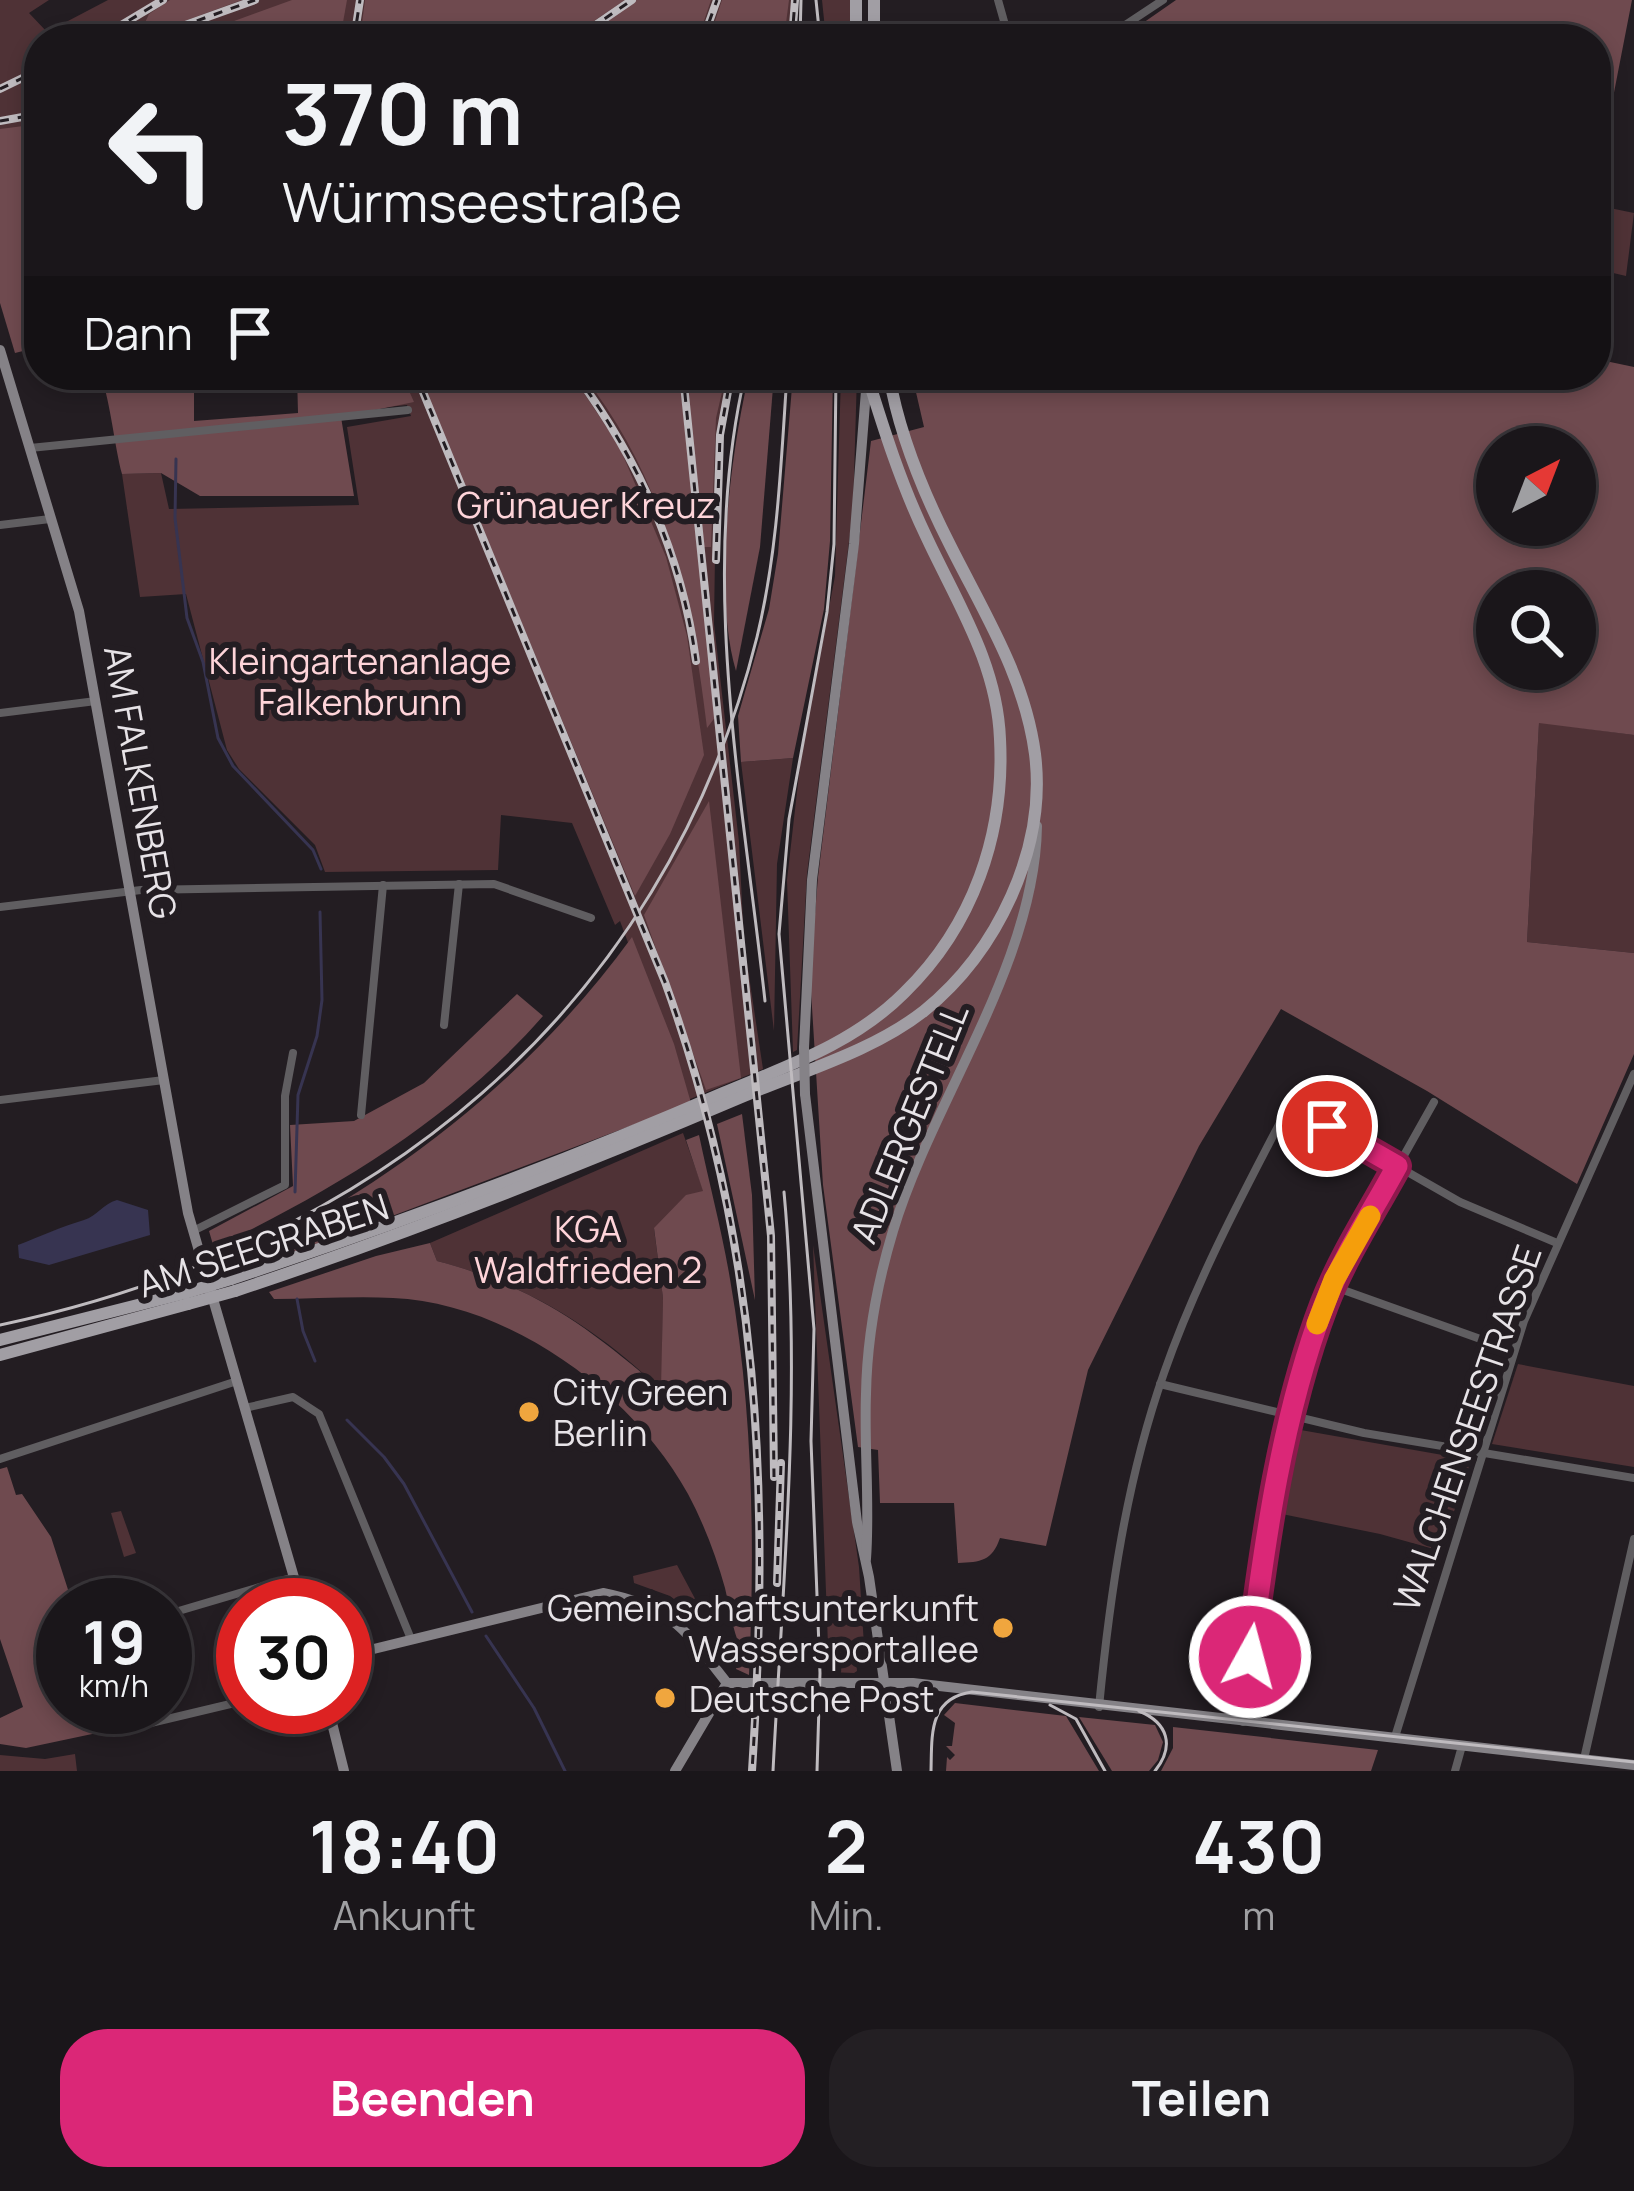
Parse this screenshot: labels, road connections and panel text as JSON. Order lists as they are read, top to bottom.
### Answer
{
  "streets": {
    "main road": ["AM FALKENBERG", "ADLERGESTELL", "AM SEEGRABEN"],
    "street": ["WALCHENSEESTRASSE"]
  },
  "crossings": [
    ["ADLERGESTELL", "AM SEEGRABEN"]
  ],
  "parks": ["Grünauer Kreuz", "Kleingartenanlage Falkenbrunn", "KGA Waldfrieden 2"],
  "places": ["City Green Berlin", "Gemeinschaftsunterkunft Wassersportallee", "Deutsche Post"],
  "north": "top right",
  "page": {
    "turn": ["370 m", "Würmseestraße"],
    "then": "Dann",
    "speed": "19 km/h",
    "limit": "30",
    "eta": [
      "18:40",
      "Ankunft",
      "2",
      "Min.",
      "430",
      "m"
    ],
    "buttons": ["Beenden", "Teilen"]
  }
}
